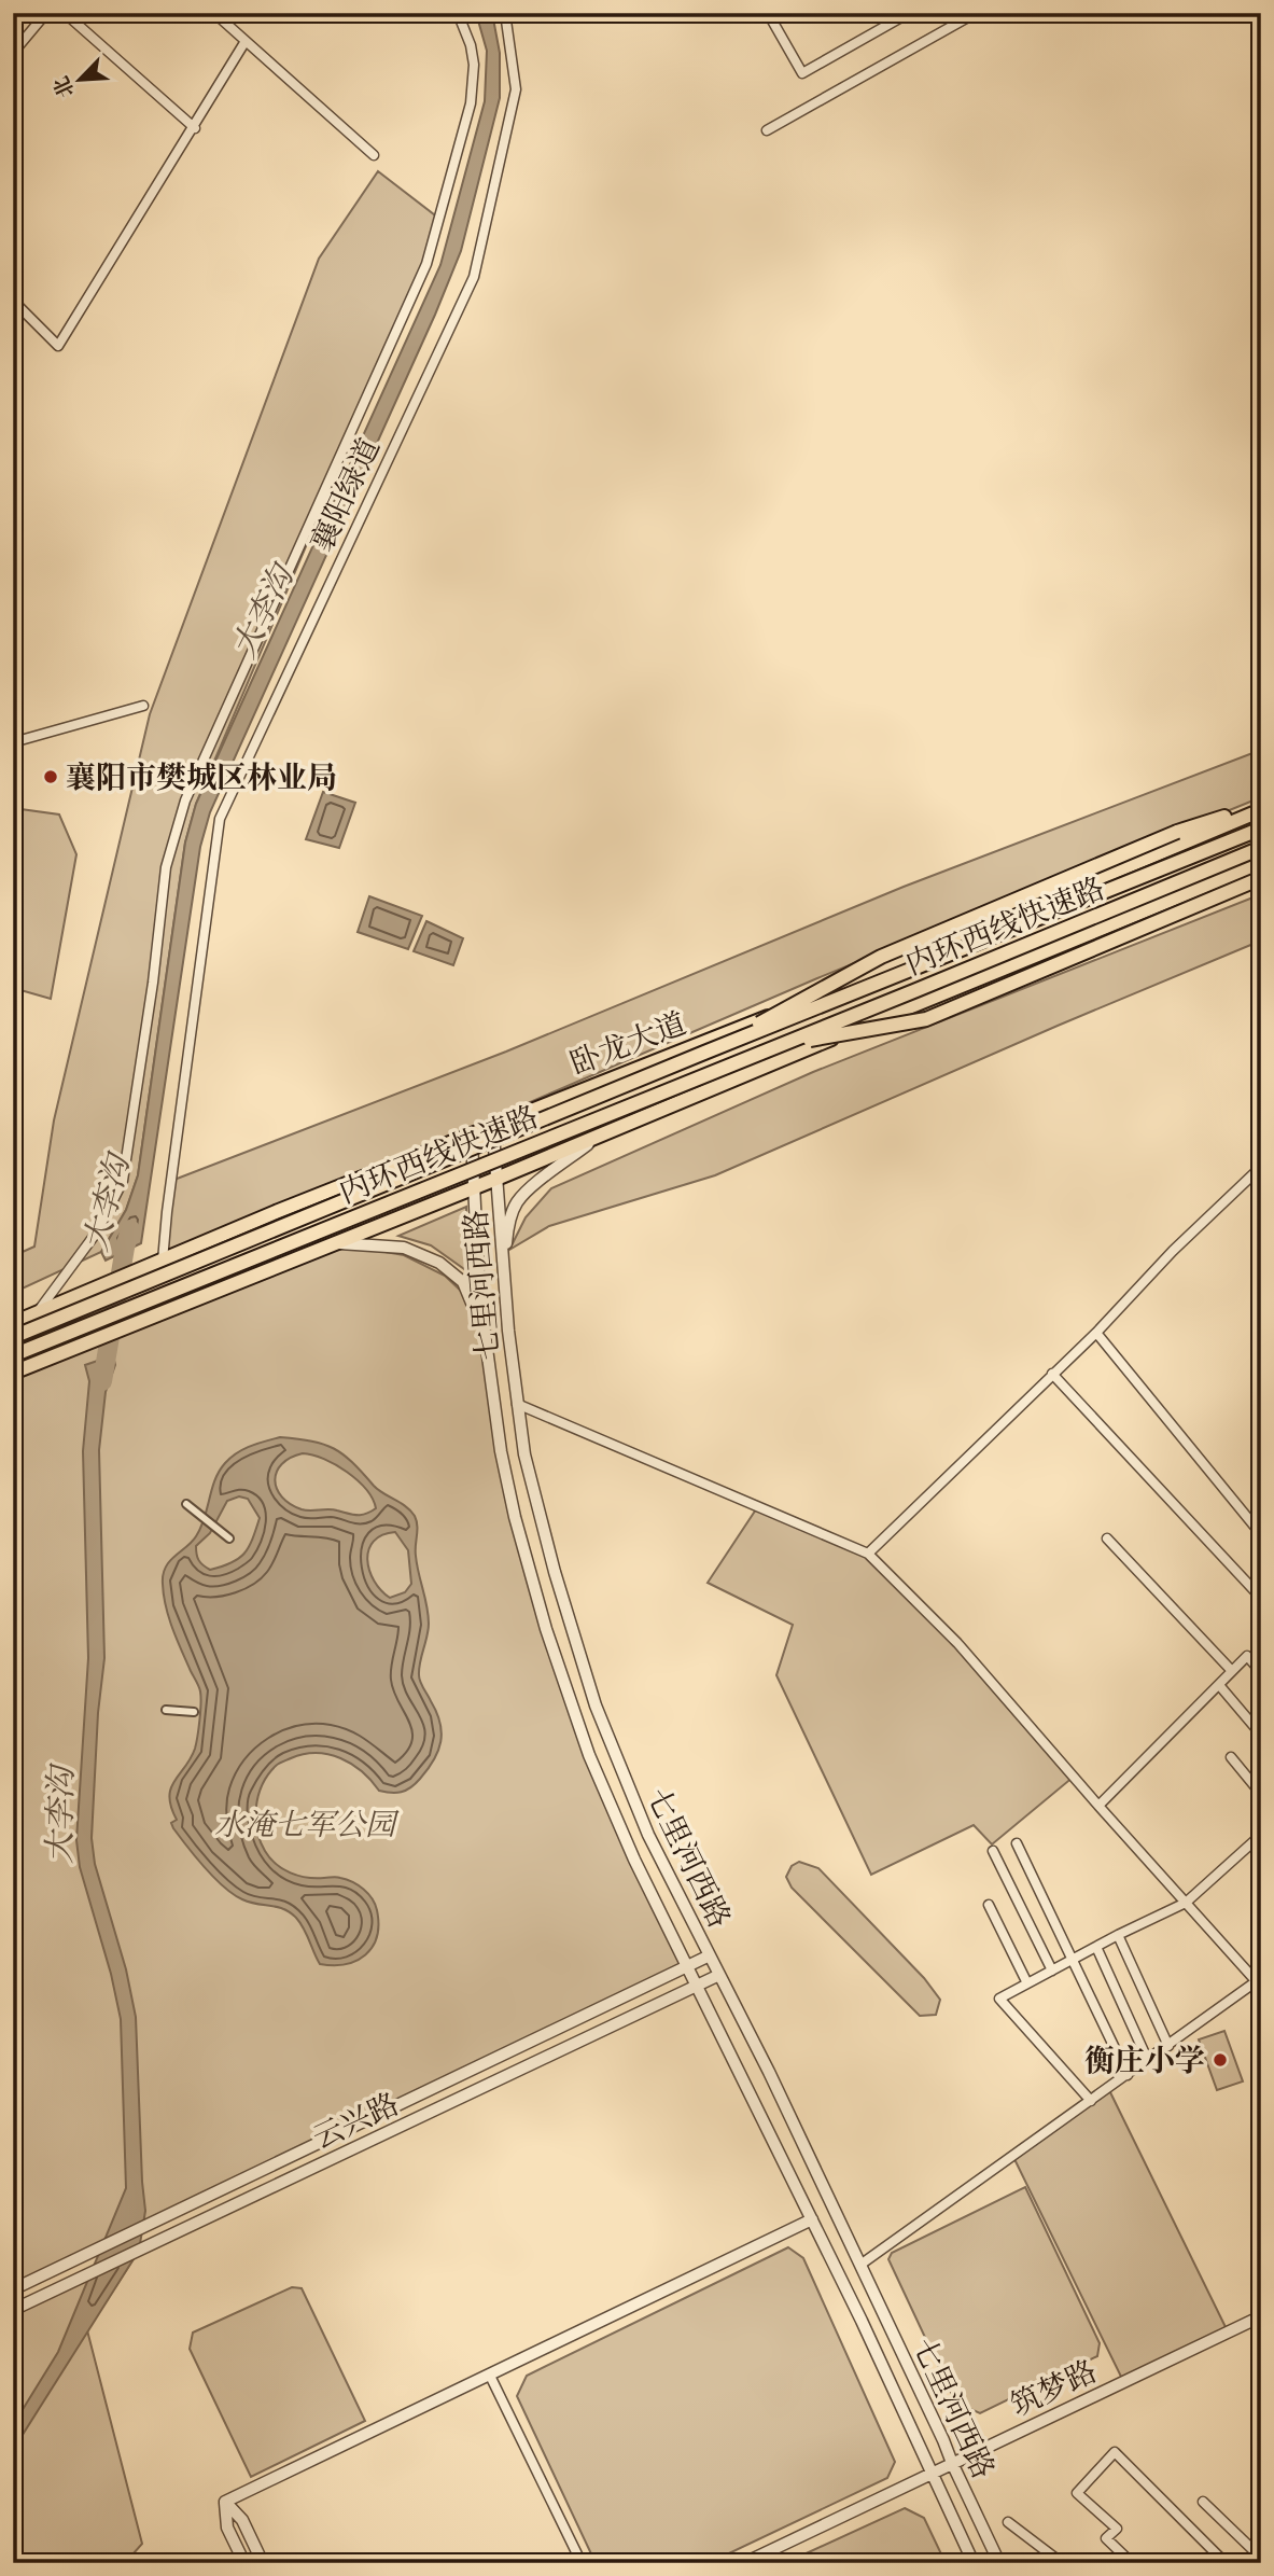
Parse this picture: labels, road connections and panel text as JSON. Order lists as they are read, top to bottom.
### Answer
{
  "streets": {
    "highway": ["内环西线快速路", "卧龙大道"],
    "street": [
      "襄阳绿道",
      "七里河西路",
      "云兴路",
      "筑梦路"
    ]
  },
  "crossings": [
    ["襄阳绿道", "卧龙大道"],
    ["卧龙大道", "七里河西路"],
    ["七里河西路", "云兴路"],
    ["七里河西路", "筑梦路"]
  ],
  "water": ["大李沟"],
  "parks": ["水淹七军公园"],
  "places": ["襄阳市樊城区林业局", "衡庄小学"],
  "north": "bottom left"
}
